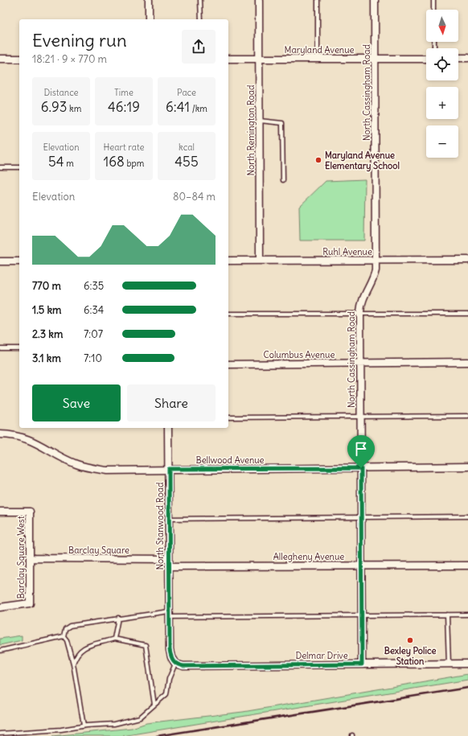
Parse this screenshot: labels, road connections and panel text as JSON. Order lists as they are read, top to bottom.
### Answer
{
  "streets": {
    "street": [
      "Maryland Avenue",
      "North Cassingham Road",
      "North Remington Road",
      "Ruhl Avenue",
      "Columbus Avenue",
      "Bellwood Avenue",
      "North Stanwood Road",
      "Barclay Square",
      "Allegheny Avenue",
      "Barclay Square West",
      "Delmar Drive"
    ]
  },
  "crossings": [
    ["Maryland Avenue", "North Cassingham Road"],
    ["Maryland Avenue", "North Remington Road"],
    ["North Cassingham Road", "Ruhl Avenue"],
    ["North Cassingham Road", "Columbus Avenue"],
    ["North Cassingham Road", "Bellwood Avenue"],
    ["North Cassingham Road", "Allegheny Avenue"],
    ["North Cassingham Road", "Delmar Drive"],
    ["North Remington Road", "Ruhl Avenue"],
    ["Bellwood Avenue", "North Stanwood Road"],
    ["North Stanwood Road", "Barclay Square"],
    ["North Stanwood Road", "Allegheny Avenue"],
    ["North Stanwood Road", "Delmar Drive"],
    ["Barclay Square", "Allegheny Avenue"],
    ["Barclay Square", "Barclay Square West"]
  ],
  "places": ["Maryland Avenue Elementary School", "Bexley Police Station"],
  "north": "bottom",
  "page": {
    "map_buttons": ["+", "−"],
    "heading": ["Evening run", "18:21 · 9 × 770 m"],
    "stats": [
      ["Distance", "6.93 km"],
      ["Time", "46:19"],
      ["Pace", "6:41 /km"],
      ["Elevation", "54 m"],
      ["Heart rate", "168 bpm"],
      ["kcal", "455"]
    ],
    "chart": ["Elevation", "80–84 m"],
    "list": [
      {
        "name": "770 m",
        "note": "6:35"
      },
      {
        "name": "1.5 km",
        "note": "6:34"
      },
      {
        "name": "2.3 km",
        "note": "7:07"
      },
      {
        "name": "3.1 km",
        "note": "7:10"
      }
    ],
    "buttons": ["Save", "Share"]
  }
}
